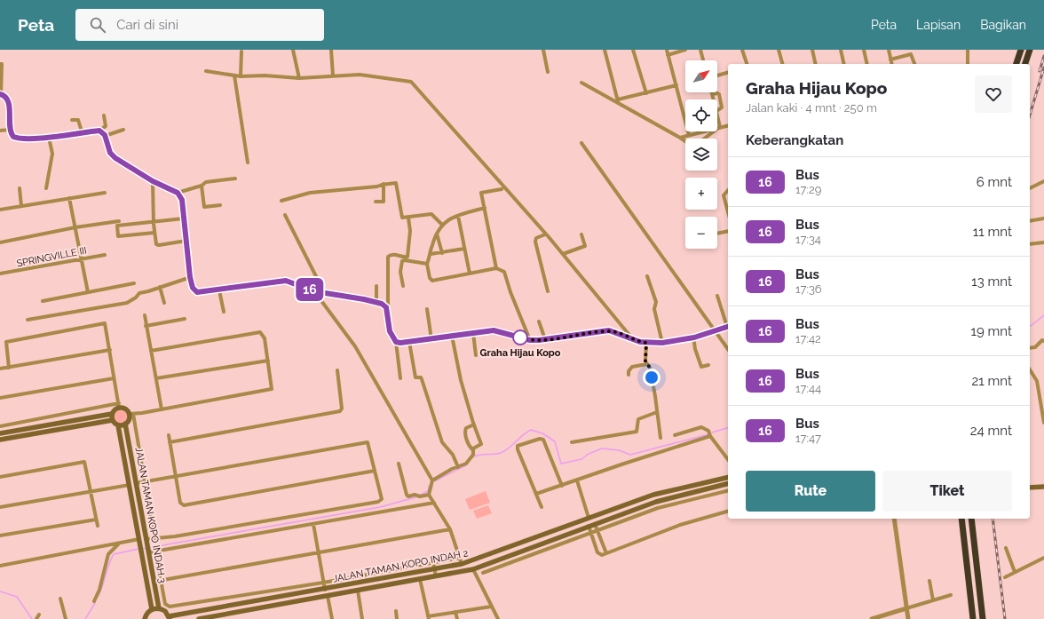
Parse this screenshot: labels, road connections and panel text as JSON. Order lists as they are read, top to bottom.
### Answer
{
  "streets": {
    "main road": ["JALAN TAMAN KOPO INDAH 3", "JALAN TAMAN KOPO INDAH 2"],
    "street": ["SPRINGVILLE III"]
  },
  "crossings": [
    ["JALAN TAMAN KOPO INDAH 3", "JALAN TAMAN KOPO INDAH 2"]
  ],
  "places": ["Graha Hijau Kopo"],
  "lines": ["bus line 16"],
  "north": "top right",
  "page": {
    "header": "Peta",
    "search": "Cari di sini",
    "nav": ["Peta", "Lapisan", "Bagikan"],
    "on_map": "16",
    "map_buttons": ["+", "−"],
    "heading": [
      ["Graha Hijau Kopo", "Jalan kaki · 4 mnt · 250 m"],
      "Keberangkatan"
    ],
    "list": [
      {
        "mark": "16",
        "name": "Bus",
        "note": "17:29",
        "value": "6 mnt"
      },
      {
        "mark": "16",
        "name": "Bus",
        "note": "17:34",
        "value": "11 mnt"
      },
      {
        "mark": "16",
        "name": "Bus",
        "note": "17:36",
        "value": "13 mnt"
      },
      {
        "mark": "16",
        "name": "Bus",
        "note": "17:42",
        "value": "19 mnt"
      },
      {
        "mark": "16",
        "name": "Bus",
        "note": "17:44",
        "value": "21 mnt"
      },
      {
        "mark": "16",
        "name": "Bus",
        "note": "17:47",
        "value": "24 mnt"
      }
    ],
    "buttons": ["Rute", "Tiket"]
  }
}
